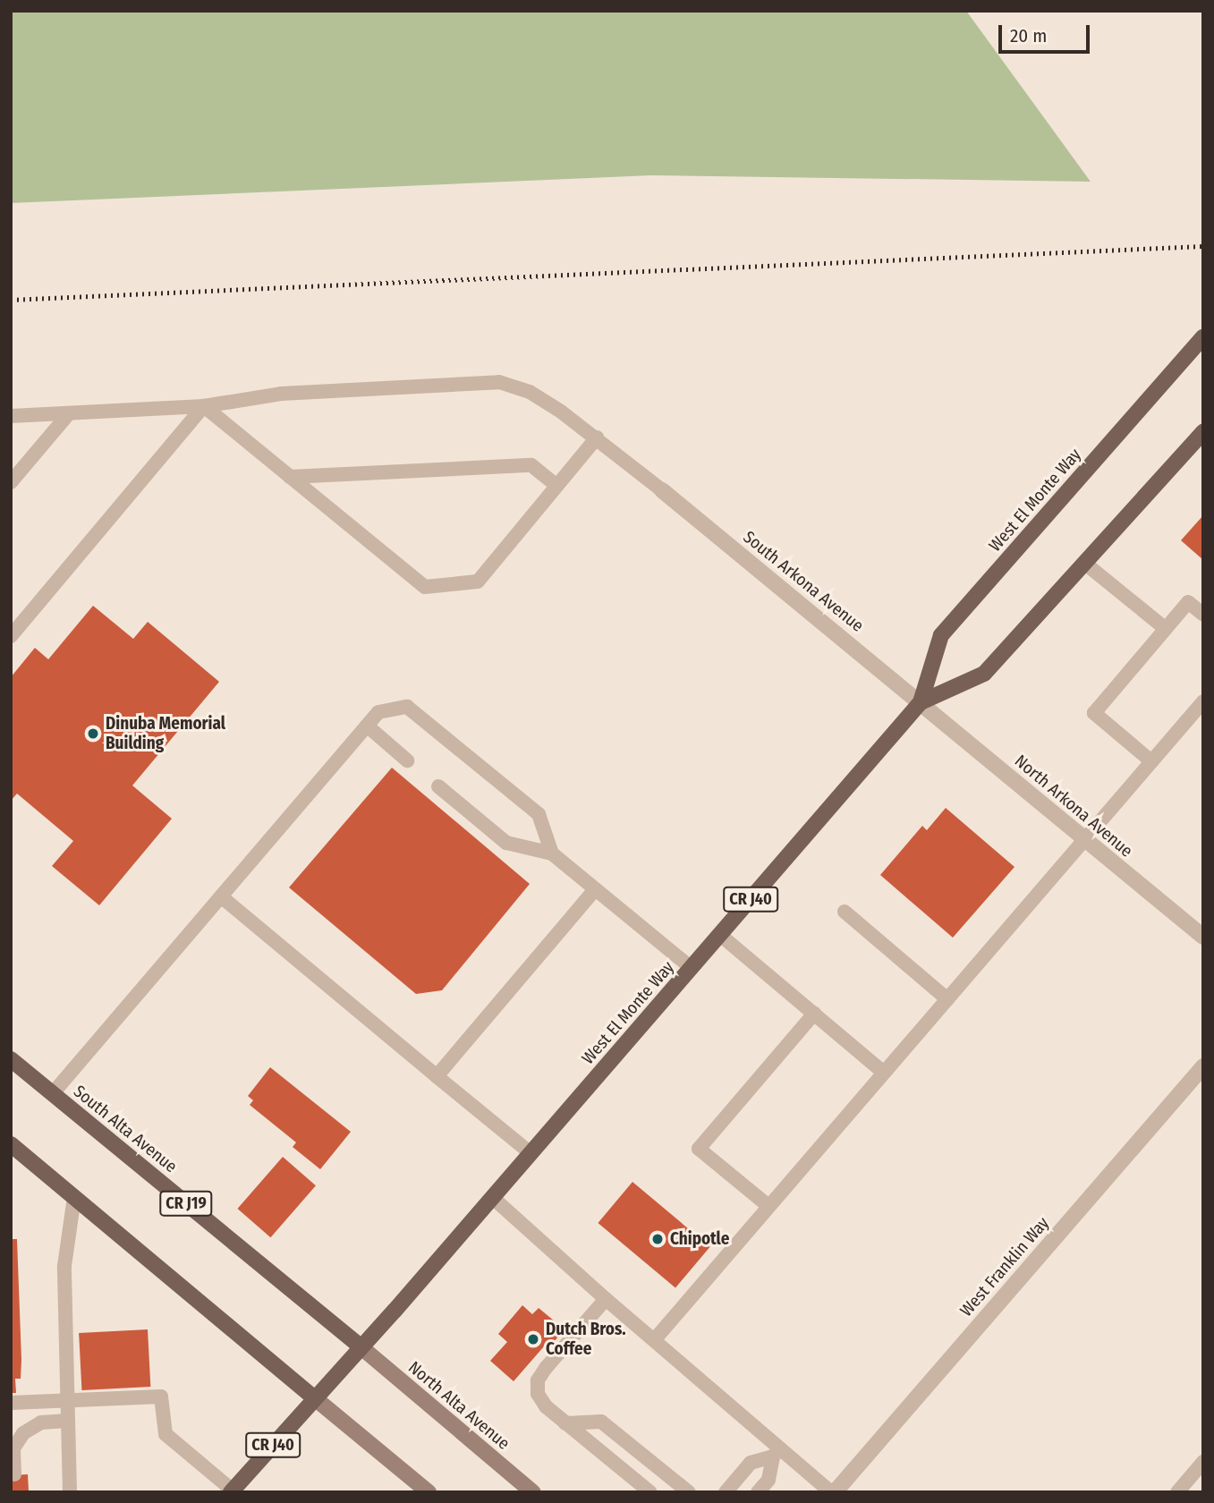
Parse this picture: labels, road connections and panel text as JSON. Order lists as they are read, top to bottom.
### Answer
{
  "streets": {
    "main road": [
      "West El Monte Way",
      "CR J40",
      "South Alta Avenue",
      "CR J19",
      "North Alta Avenue"
    ],
    "street": ["South Arkona Avenue", "North Arkona Avenue", "West Franklin Way"]
  },
  "crossings": [
    ["West El Monte Way", "South Arkona Avenue"],
    ["West El Monte Way", "North Arkona Avenue"],
    ["West El Monte Way", "CR J40"],
    ["West El Monte Way", "South Alta Avenue"],
    ["West El Monte Way", "North Alta Avenue"],
    ["South Arkona Avenue", "North Arkona Avenue"],
    ["CR J40", "South Alta Avenue"],
    ["CR J40", "North Alta Avenue"],
    ["South Alta Avenue", "North Alta Avenue"]
  ],
  "places": ["Dinuba Memorial Building", "Chipotle", "Dutch Bros. Coffee"],
  "scale_bar": "20 m"
}
